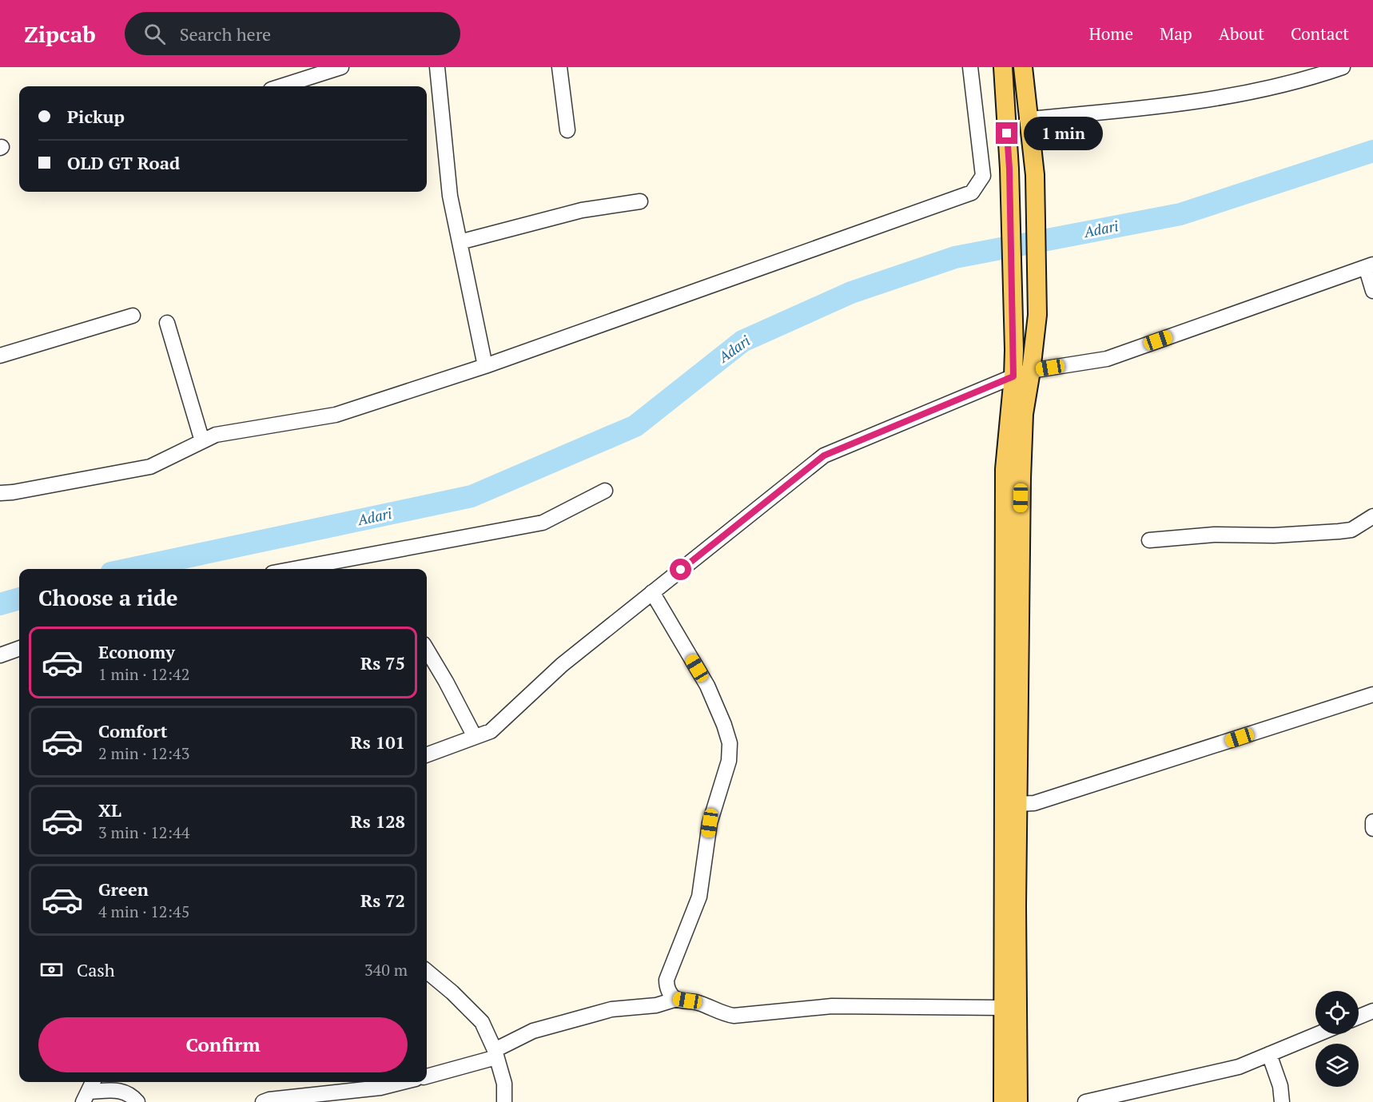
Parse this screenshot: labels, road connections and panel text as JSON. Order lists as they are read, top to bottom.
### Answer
{
  "water": ["Adari"],
  "page": {
    "header": "Zipcab",
    "search": "Search here",
    "nav": [
      "Home",
      "Map",
      "About",
      "Contact"
    ],
    "banner": ["Pickup", "OLD GT Road"],
    "bubble": "1 min",
    "heading": "Choose a ride",
    "list": [
      {
        "name": "Economy",
        "note": "1 min · 12:42",
        "value": "Rs 75"
      },
      {
        "name": "Comfort",
        "note": "2 min · 12:43",
        "value": "Rs 101"
      },
      {
        "name": "XL",
        "note": "3 min · 12:44",
        "value": "Rs 128"
      },
      {
        "name": "Green",
        "note": "4 min · 12:45",
        "value": "Rs 72"
      }
    ],
    "pay": ["Cash", "340 m"],
    "buttons": "Confirm"
  }
}
